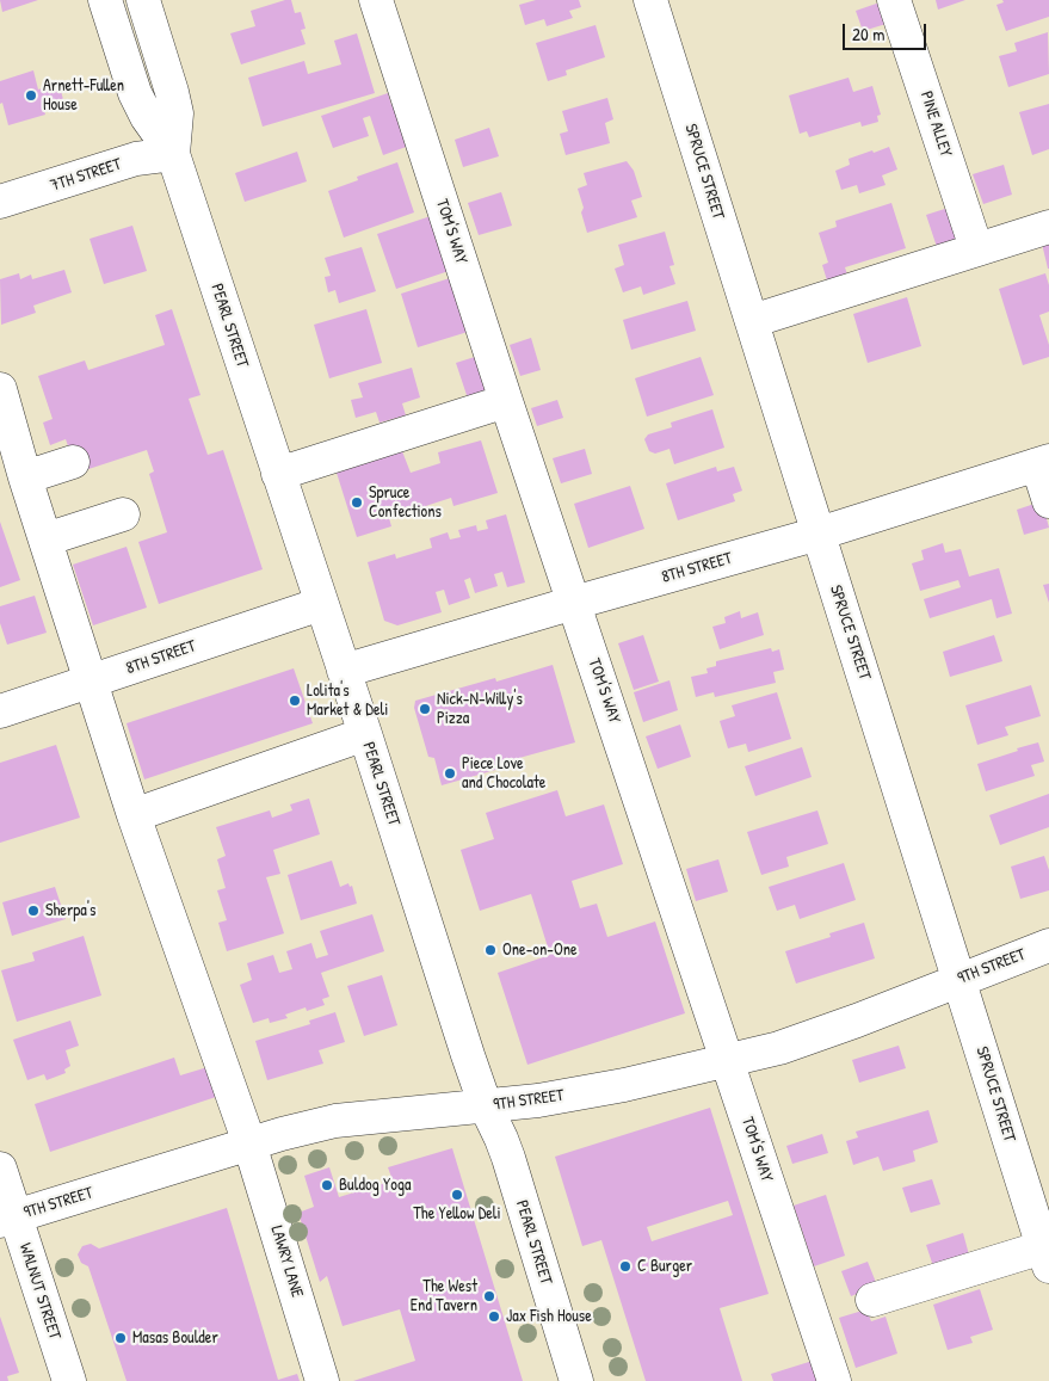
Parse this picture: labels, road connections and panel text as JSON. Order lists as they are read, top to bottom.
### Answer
{
  "streets": {
    "street": [
      "PINE ALLEY",
      "SPRUCE STREET",
      "7TH STREET",
      "TOM'S WAY",
      "PEARL STREET",
      "8TH STREET",
      "9TH STREET",
      "LAWRY LANE",
      "WALNUT STREET"
    ]
  },
  "crossings": [
    ["SPRUCE STREET", "8TH STREET"],
    ["SPRUCE STREET", "9TH STREET"],
    ["7TH STREET", "PEARL STREET"],
    ["TOM'S WAY", "8TH STREET"],
    ["TOM'S WAY", "9TH STREET"],
    ["PEARL STREET", "8TH STREET"],
    ["PEARL STREET", "9TH STREET"],
    ["8TH STREET", "LAWRY LANE"],
    ["9TH STREET", "LAWRY LANE"],
    ["9TH STREET", "WALNUT STREET"]
  ],
  "places": [
    "Arnett-Fullen House",
    "Spruce Confections",
    "Lolita's Market & Deli",
    "Nick-N-Willy's Pizza",
    "Piece Love and Chocolate",
    "Sherpa's",
    "One-on-One",
    "Buldog Yoga",
    "The Yellow Deli",
    "C Burger",
    "The West End Tavern",
    "Jax Fish House",
    "Masas Boulder"
  ],
  "scale_bar": "20 m"
}
